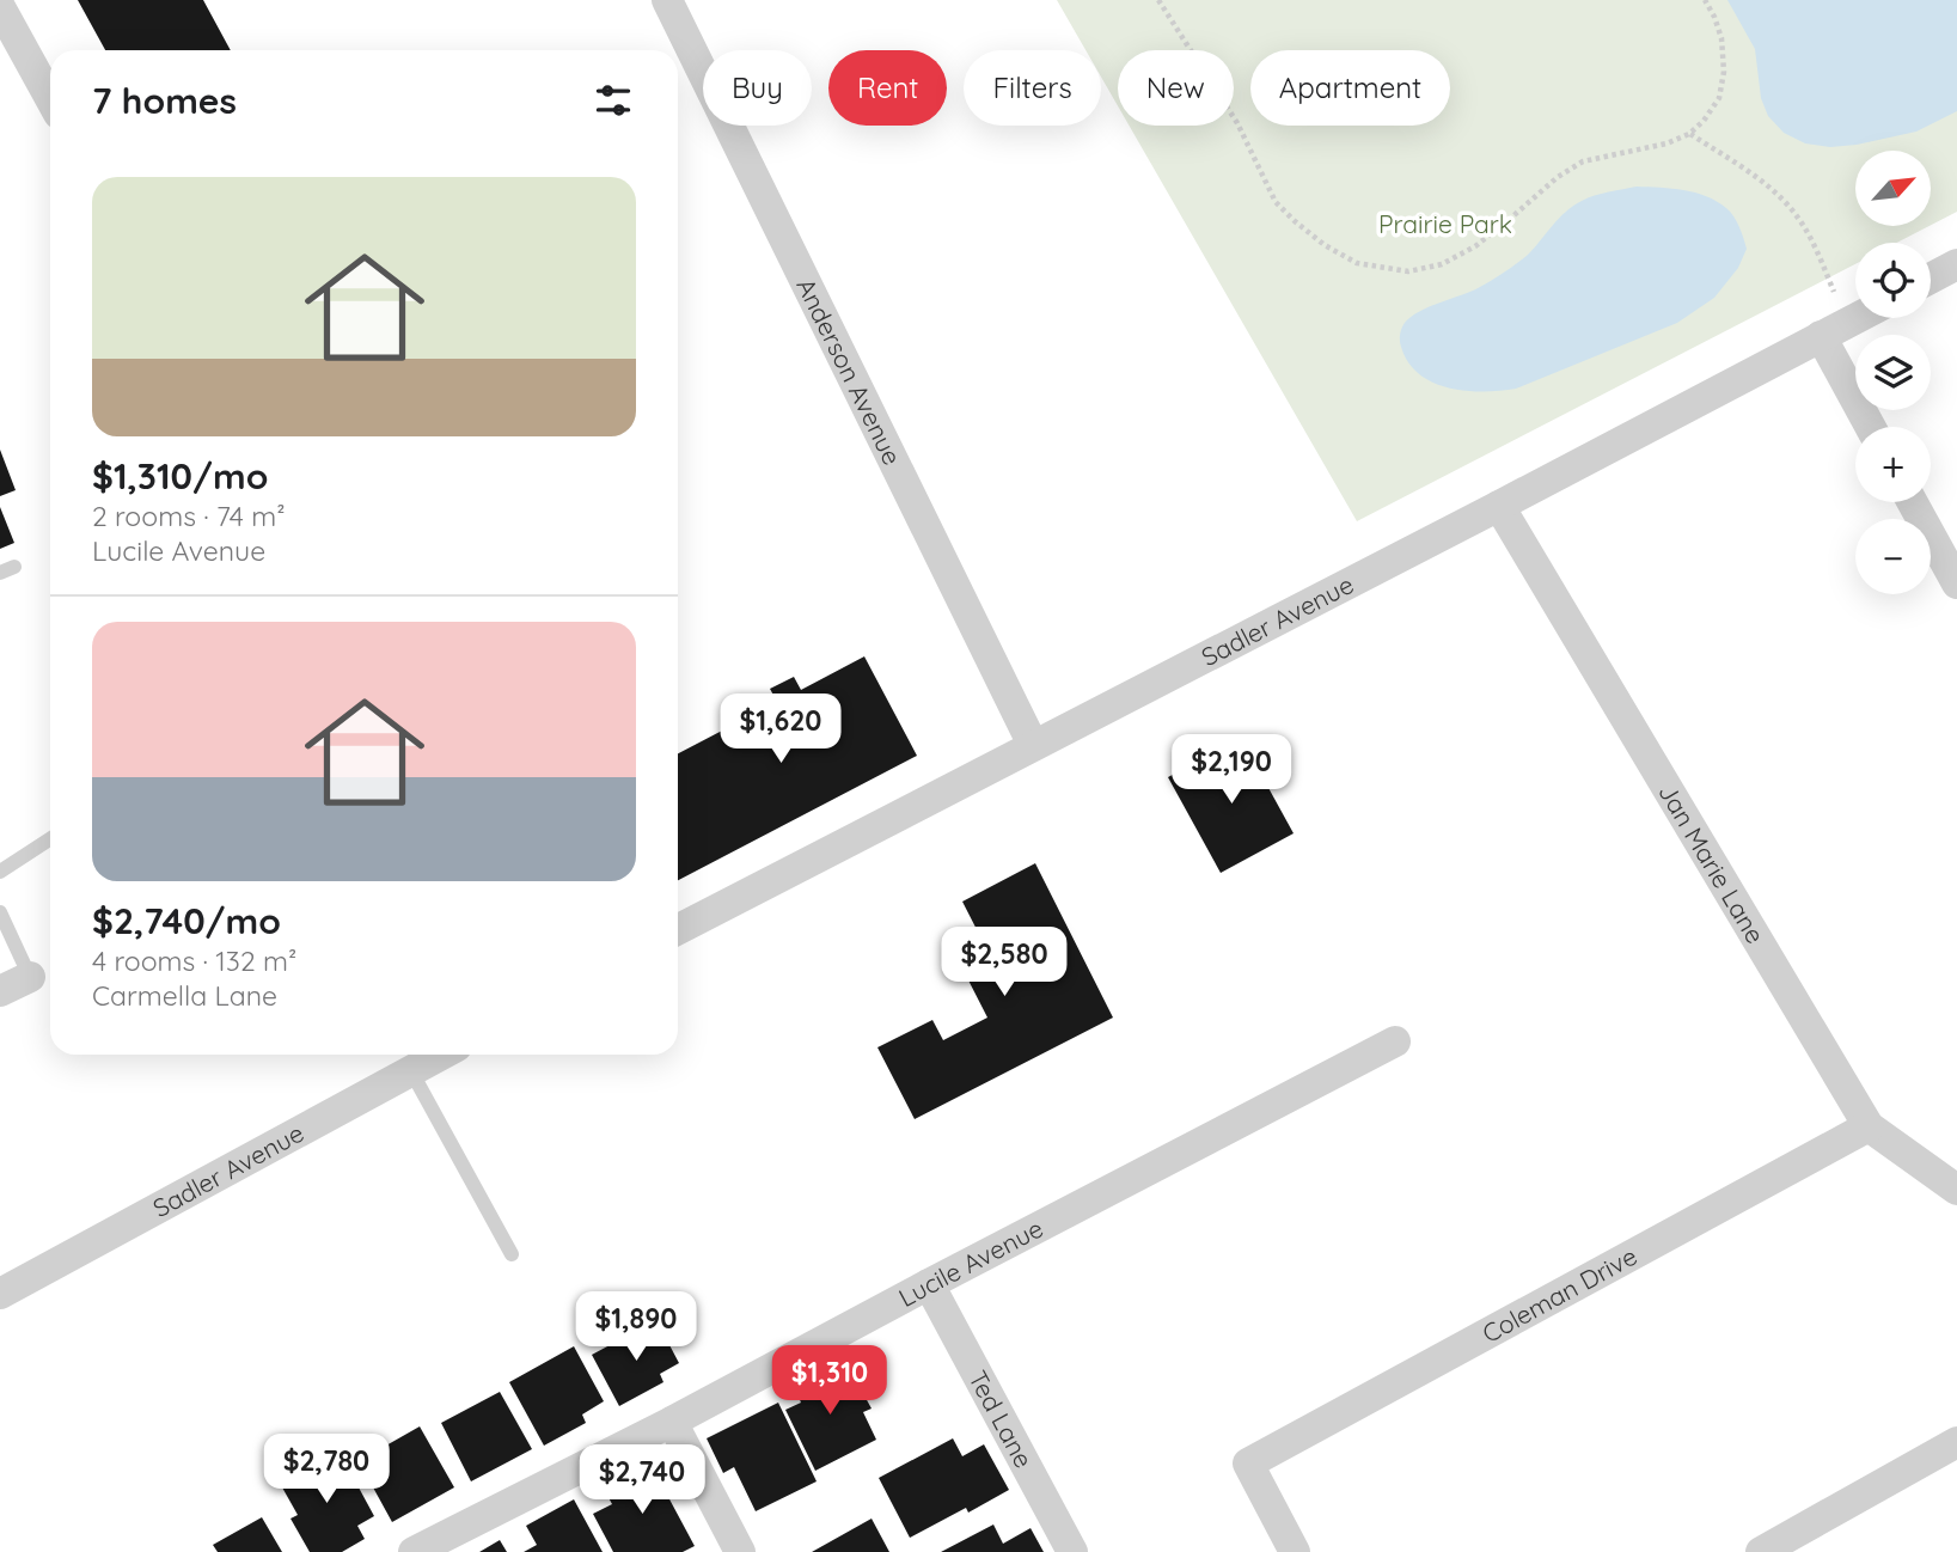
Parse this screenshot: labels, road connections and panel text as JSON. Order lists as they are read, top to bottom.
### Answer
{
  "streets": {
    "street": [
      "Anderson Avenue",
      "Sadler Avenue",
      "Jan Marie Lane",
      "Lucile Avenue",
      "Coleman Drive",
      "Ted Lane"
    ]
  },
  "crossings": [
    ["Anderson Avenue", "Sadler Avenue"],
    ["Sadler Avenue", "Jan Marie Lane"],
    ["Jan Marie Lane", "Coleman Drive"],
    ["Lucile Avenue", "Ted Lane"]
  ],
  "parks": ["Prairie Park"],
  "north": "top right",
  "page": {
    "chip": [
      "Buy",
      "Rent",
      "Filters",
      "New",
      "Apartment"
    ],
    "heading": "7 homes",
    "map_buttons": ["+", "−"],
    "list": [
      {
        "name": "$1,310/mo",
        "note": "2 rooms · 74 m² · Lucile Avenue"
      },
      {
        "name": "$2,740/mo",
        "note": "4 rooms · 132 m² · Carmella Lane"
      }
    ],
    "price": [
      "$1,620",
      "$2,190",
      "$2,580",
      "$1,890",
      "$1,310",
      "$2,780",
      "$2,740"
    ]
  }
}
